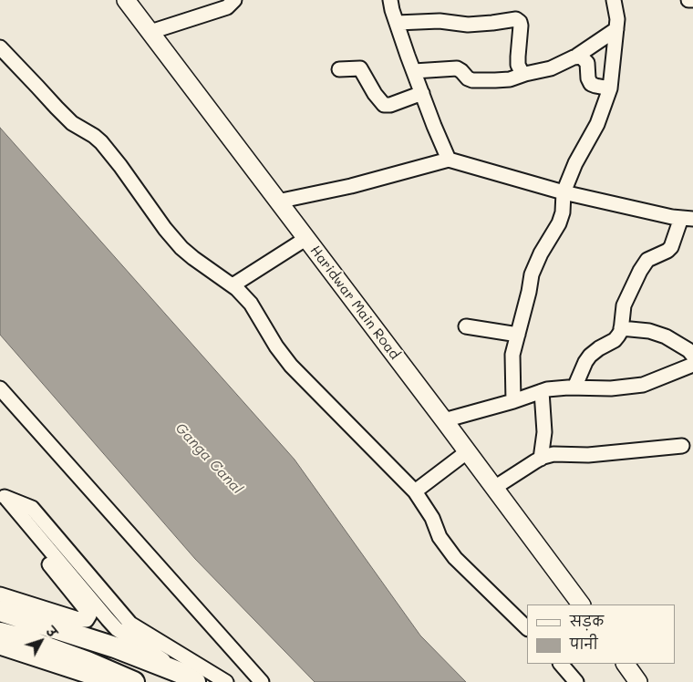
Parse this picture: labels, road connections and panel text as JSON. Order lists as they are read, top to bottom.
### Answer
{
  "streets": {
    "main road": ["Haridwar Main Road"]
  },
  "water": ["Ganga Canal"],
  "legend": ["सड़क", "पानी"],
  "north": "top right"
}
